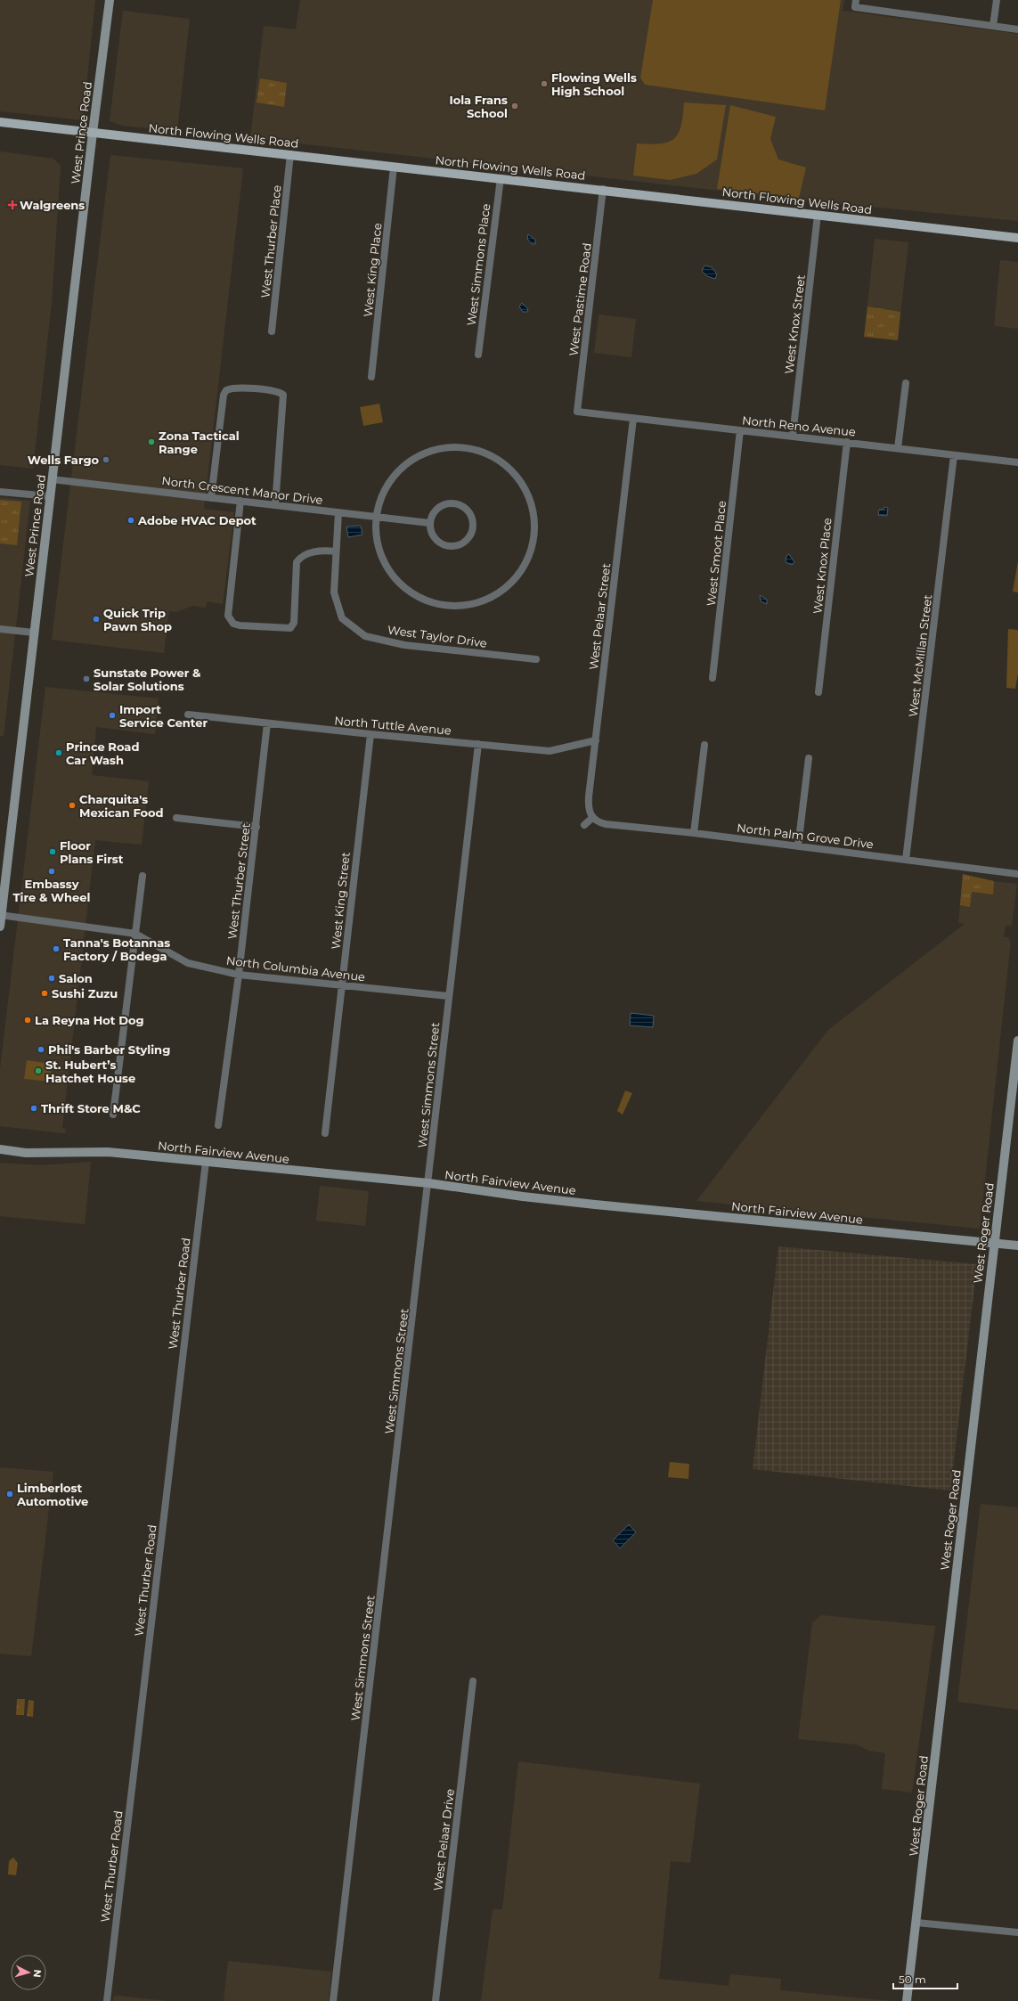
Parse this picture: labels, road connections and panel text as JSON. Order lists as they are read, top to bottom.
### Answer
{
  "streets": {
    "main road": ["North Flowing Wells Road"],
    "street": [
      "West Prince Road",
      "West Thurber Place",
      "West Simmons Place",
      "West King Place",
      "West Pastime Road",
      "West Knox Street",
      "North Reno Avenue",
      "North Crescent Manor Drive",
      "West Smoot Place",
      "West Knox Place",
      "West Pelaar Street",
      "West Taylor Drive",
      "West McMillan Street",
      "North Tuttle Avenue",
      "North Palm Grove Drive",
      "West Thurber Street",
      "West King Street",
      "North Columbia Avenue",
      "West Simmons Street",
      "North Fairview Avenue",
      "West Roger Road",
      "West Thurber Road",
      "West Pelaar Drive"
    ]
  },
  "crossings": [
    ["West Prince Road", "North Flowing Wells Road"],
    ["West Prince Road", "North Crescent Manor Drive"],
    ["West Prince Road", "North Columbia Avenue"],
    ["North Flowing Wells Road", "West Thurber Place"],
    ["North Flowing Wells Road", "West Simmons Place"],
    ["North Flowing Wells Road", "West King Place"],
    ["North Flowing Wells Road", "West Pastime Road"],
    ["North Flowing Wells Road", "West Knox Street"],
    ["West Pastime Road", "North Reno Avenue"],
    ["West Knox Street", "North Reno Avenue"],
    ["North Reno Avenue", "West Smoot Place"],
    ["North Reno Avenue", "West Knox Place"],
    ["North Reno Avenue", "West Pelaar Street"],
    ["North Reno Avenue", "West McMillan Street"],
    ["North Crescent Manor Drive", "West Taylor Drive"],
    ["West Pelaar Street", "North Tuttle Avenue"],
    ["West Pelaar Street", "North Palm Grove Drive"],
    ["West McMillan Street", "North Palm Grove Drive"],
    ["North Tuttle Avenue", "West Thurber Street"],
    ["North Tuttle Avenue", "West King Street"],
    ["North Tuttle Avenue", "West Simmons Street"],
    ["West Thurber Street", "North Columbia Avenue"],
    ["West King Street", "North Columbia Avenue"],
    ["North Columbia Avenue", "West Simmons Street"],
    ["West Simmons Street", "North Fairview Avenue"],
    ["North Fairview Avenue", "West Roger Road"],
    ["North Fairview Avenue", "West Thurber Road"]
  ],
  "places": {
    "other": [
      "Flowing Wells High School",
      "Iola Frans School",
      "Zona Tactical Range",
      "Wells Fargo",
      "Adobe HVAC Depot",
      "Quick Trip Pawn Shop",
      "Sunstate Power & Solar Solutions",
      "Import Service Center",
      "Prince Road Car Wash",
      "Charquita's Mexican Food",
      "Floor Plans First",
      "Embassy Tire & Wheel",
      "Tanna's Botannas Factory / Bodega",
      "Salon",
      "Sushi Zuzu",
      "La Reyna Hot Dog",
      "Phil's Barber Styling",
      "St. Hubert’s Hatchet House",
      "Thrift Store M&C",
      "Limberlost Automotive"
    ],
    "health": ["Walgreens"]
  },
  "scale_bar": "50 m",
  "north": "right"
}
